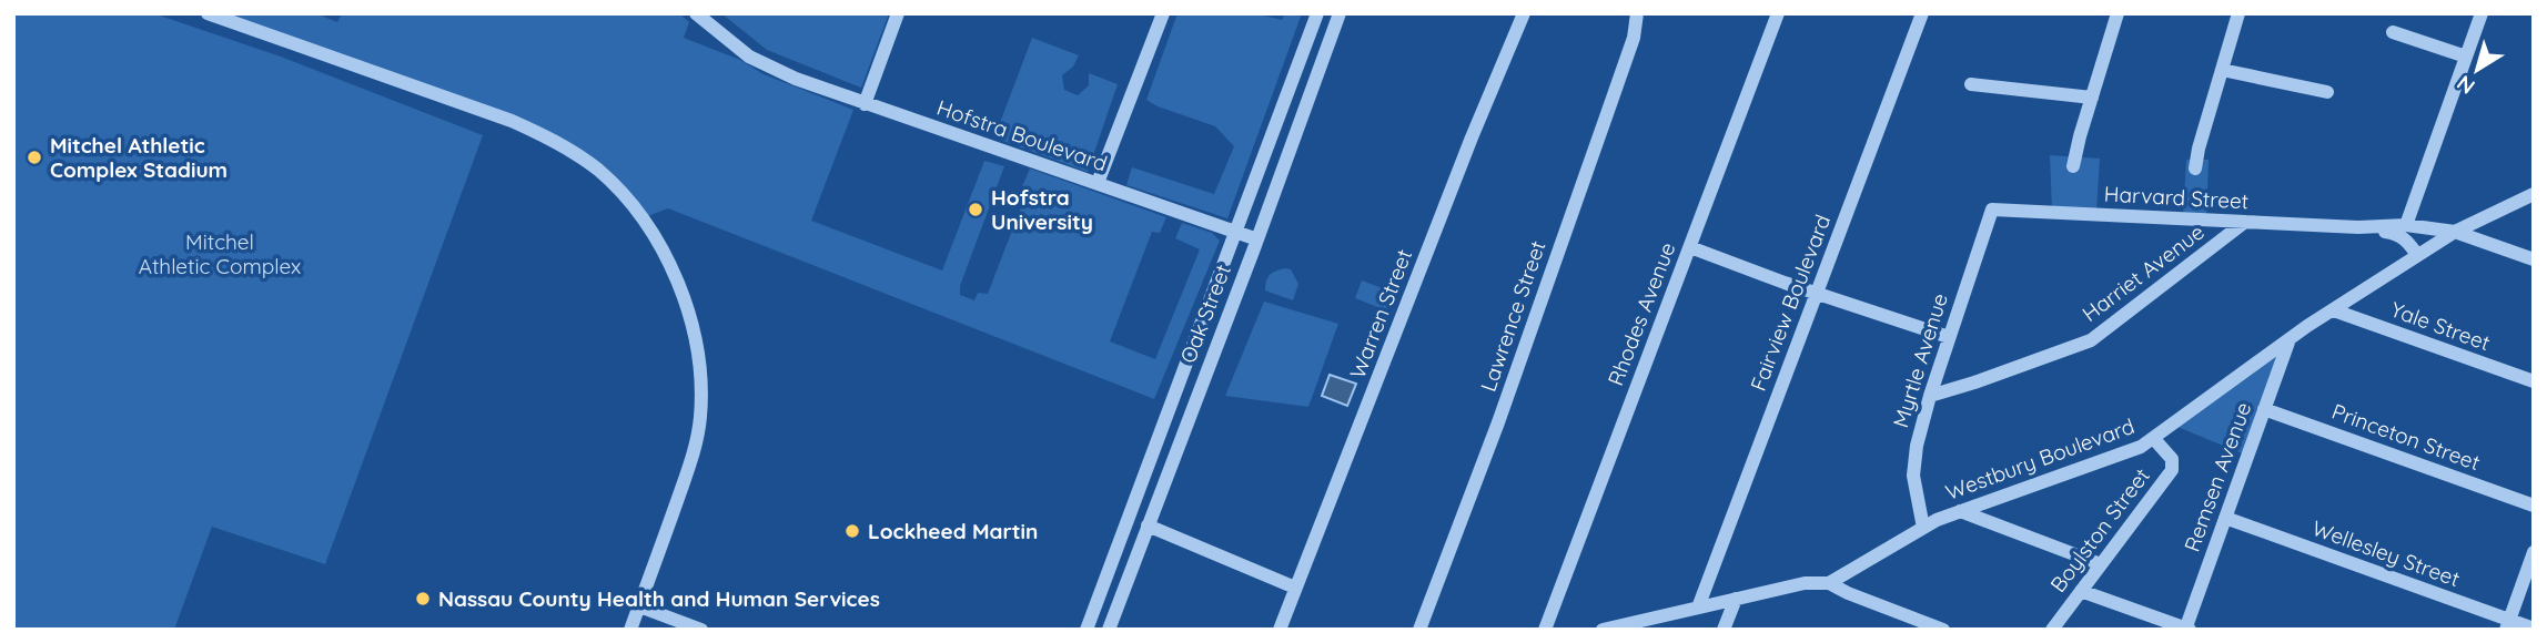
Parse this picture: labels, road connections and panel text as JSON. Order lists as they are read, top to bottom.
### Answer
{
  "streets": {
    "street": [
      "Hofstra Boulevard",
      "Harvard Street",
      "Harriet Avenue",
      "Fairview Boulevard",
      "Oak Street",
      "Warren Street",
      "Rhodes Avenue",
      "Lawrence Street",
      "Yale Street",
      "Myrtle Avenue",
      "Princeton Street",
      "Westbury Boulevard",
      "Remsen Avenue",
      "Boylston Street",
      "Wellesley Street"
    ]
  },
  "crossings": [
    ["Hofstra Boulevard", "Oak Street"],
    ["Harvard Street", "Harriet Avenue"],
    ["Harvard Street", "Myrtle Avenue"],
    ["Harvard Street", "Westbury Boulevard"],
    ["Harriet Avenue", "Myrtle Avenue"],
    ["Fairview Boulevard", "Westbury Boulevard"],
    ["Yale Street", "Westbury Boulevard"],
    ["Myrtle Avenue", "Westbury Boulevard"],
    ["Princeton Street", "Remsen Avenue"],
    ["Westbury Boulevard", "Remsen Avenue"],
    ["Westbury Boulevard", "Boylston Street"],
    ["Remsen Avenue", "Wellesley Street"]
  ],
  "parks": ["Mitchel Athletic Complex"],
  "places": [
    "Mitchel Athletic Complex Stadium",
    "Hofstra University",
    "Lockheed Martin",
    "Nassau County Health and Human Services"
  ],
  "north": "bottom left"
}
